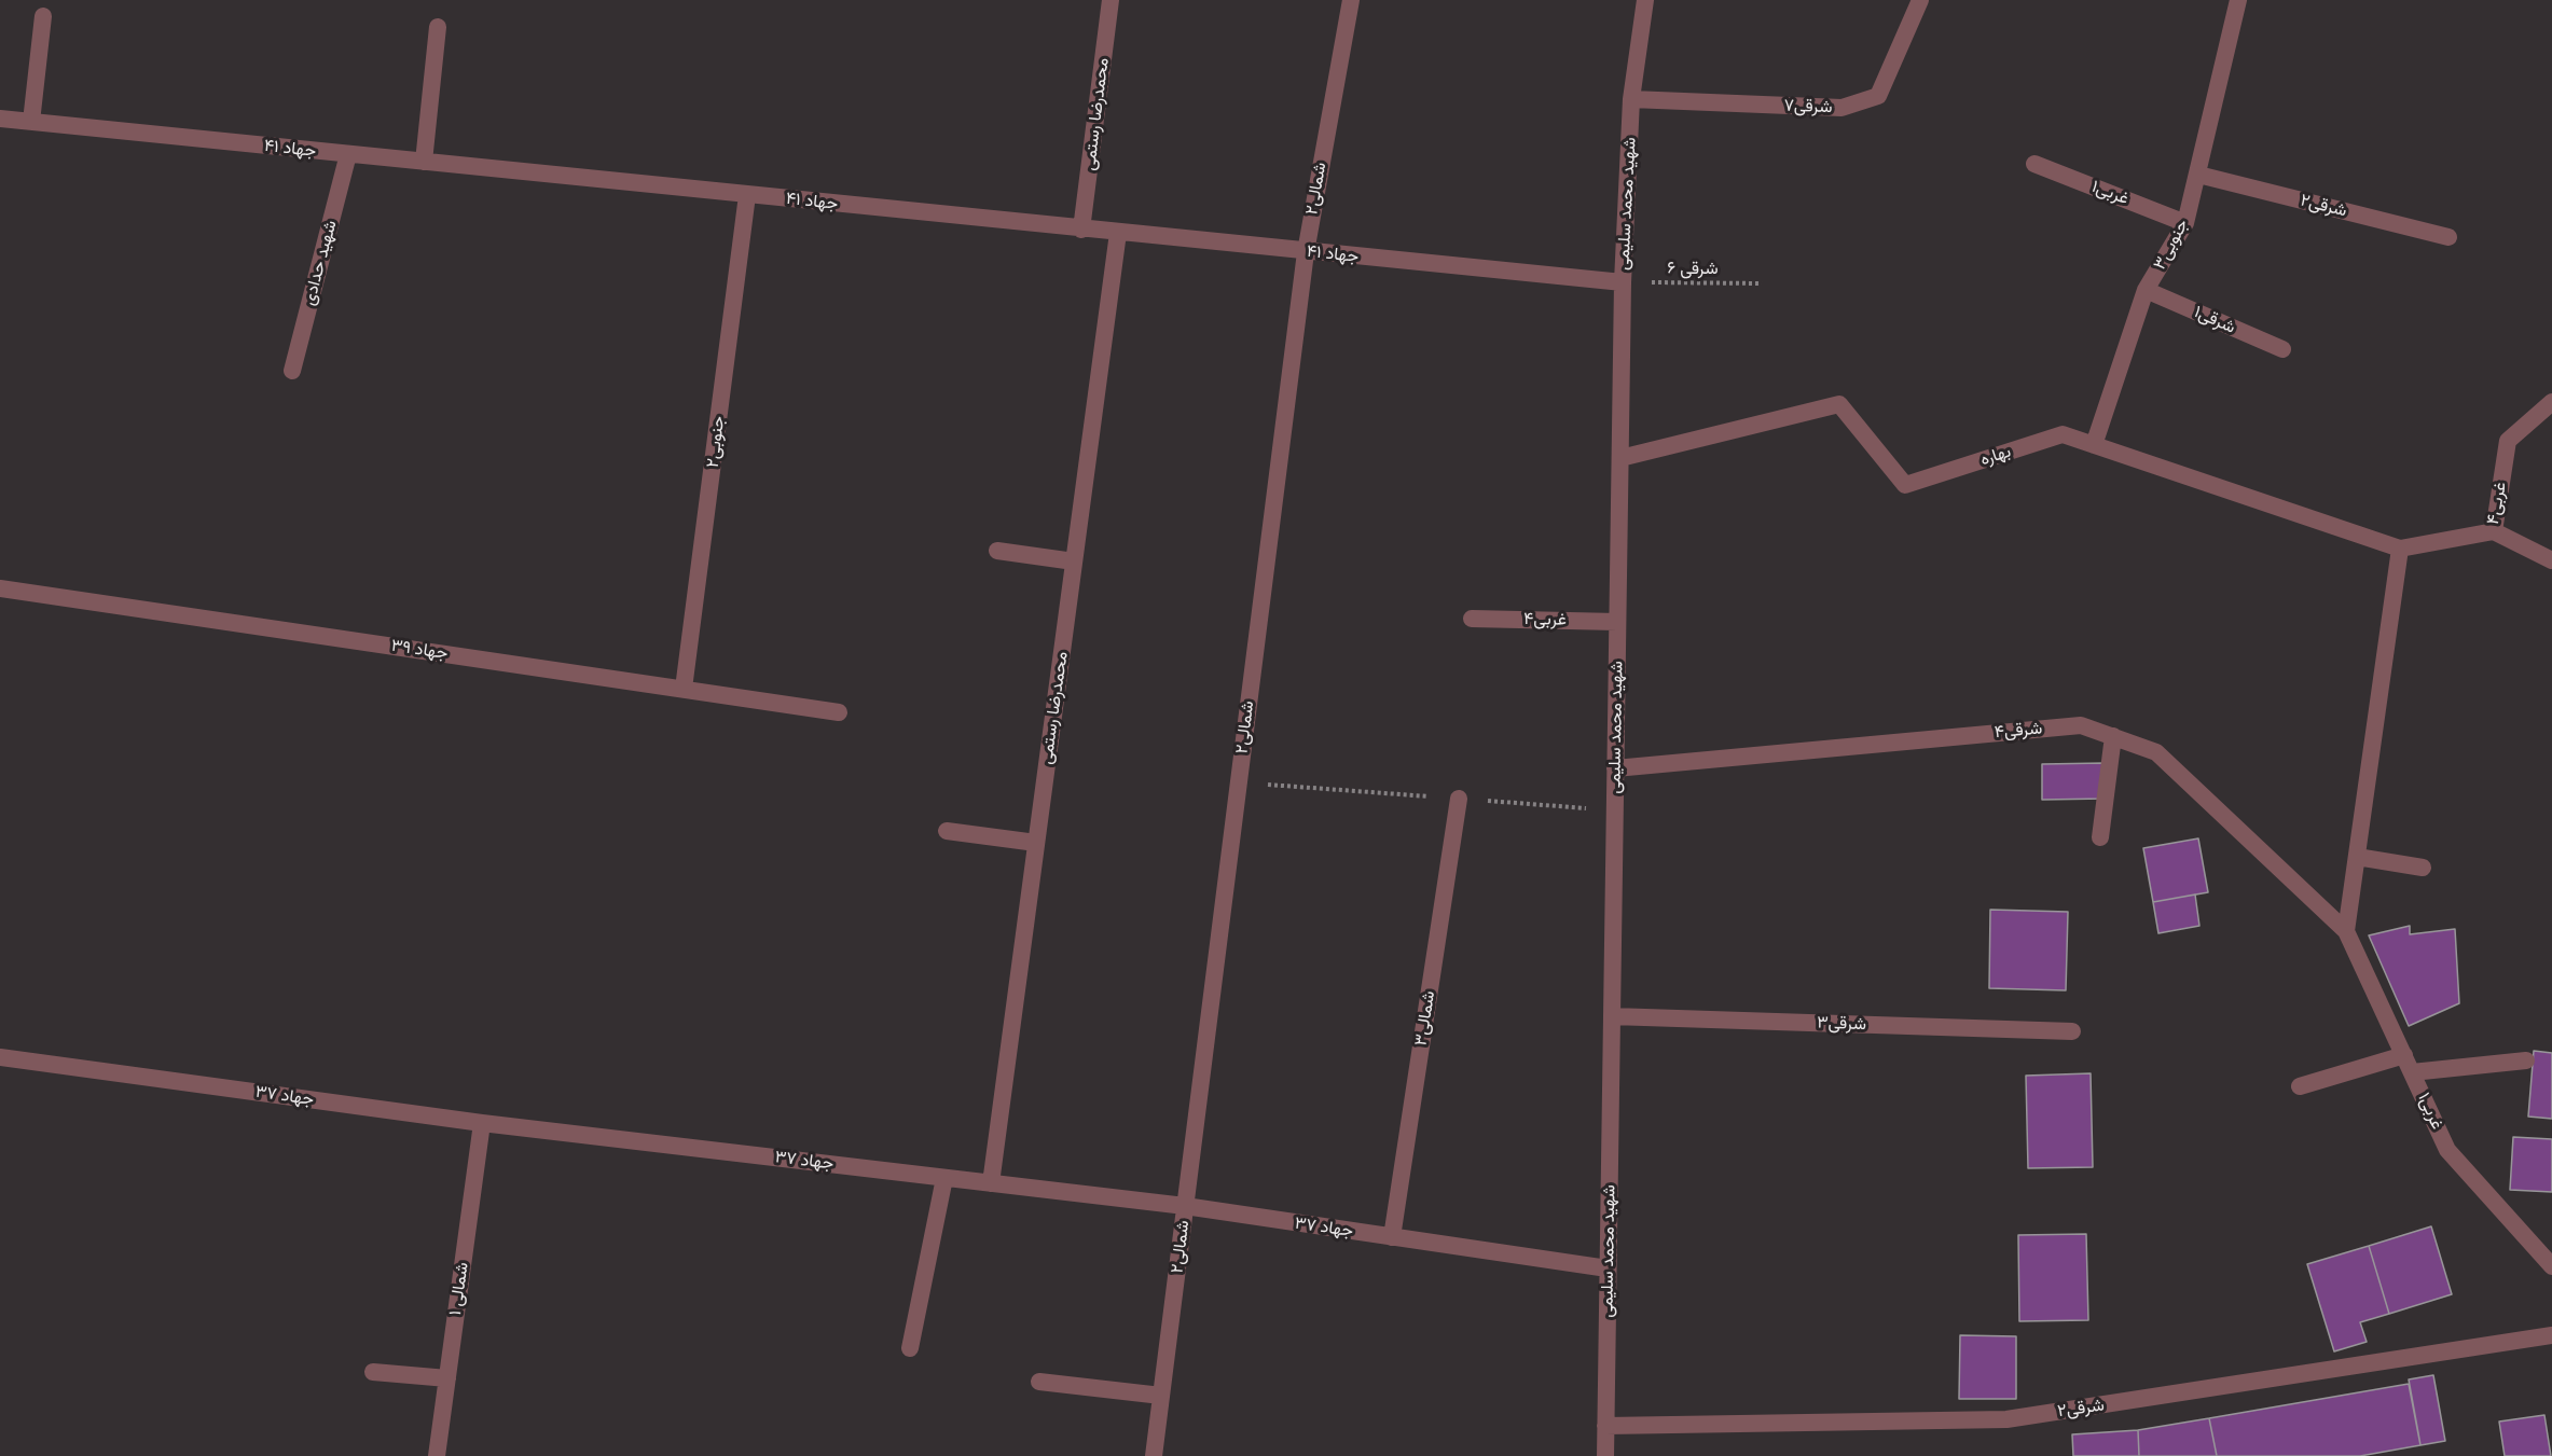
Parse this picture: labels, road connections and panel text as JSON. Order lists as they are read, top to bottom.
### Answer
{
  "streets": {
    "street": [
      "شرقی۷",
      "محمدرضا رستمی",
      "جهاد ۴۱",
      "شمالی۲",
      "غربی۱",
      "شهید محمد سلیمی",
      "شرقی۲",
      "جنوبی۳",
      "شهید حدادی",
      "شرقی۱",
      "جنوبی۲",
      "بهاره",
      "غربی۴",
      "جهاد ۳۹",
      "شرقی۴",
      "شمالی۳",
      "شرقی۳",
      "جهاد ۳۷",
      "شمالی ۱"
    ],
    "path": ["شرقی ۶"]
  },
  "crossings": [
    ["شرقی۷", "شهید محمد سلیمی"],
    ["محمدرضا رستمی", "جهاد ۴۱"],
    ["محمدرضا رستمی", "جهاد ۳۷"],
    ["جهاد ۴۱", "شمالی۲"],
    ["جهاد ۴۱", "شهید محمد سلیمی"],
    ["جهاد ۴۱", "شهید حدادی"],
    ["جهاد ۴۱", "شرقی ۶"],
    ["جهاد ۴۱", "جنوبی۲"],
    ["شمالی۲", "جهاد ۳۷"],
    ["غربی۱", "جنوبی۳"],
    ["غربی۱", "شرقی۴"],
    ["شهید محمد سلیمی", "شرقی۲"],
    ["شهید محمد سلیمی", "شرقی ۶"],
    ["شهید محمد سلیمی", "بهاره"],
    ["شهید محمد سلیمی", "غربی۴"],
    ["شهید محمد سلیمی", "شرقی۴"],
    ["شهید محمد سلیمی", "شرقی۳"],
    ["شهید محمد سلیمی", "جهاد ۳۷"],
    ["شرقی۲", "جنوبی۳"],
    ["جنوبی۳", "شرقی۱"],
    ["جنوبی۳", "بهاره"],
    ["جنوبی۲", "جهاد ۳۹"],
    ["بهاره", "غربی۴"],
    ["شمالی۳", "جهاد ۳۷"],
    ["جهاد ۳۷", "شمالی ۱"]
  ]
}
